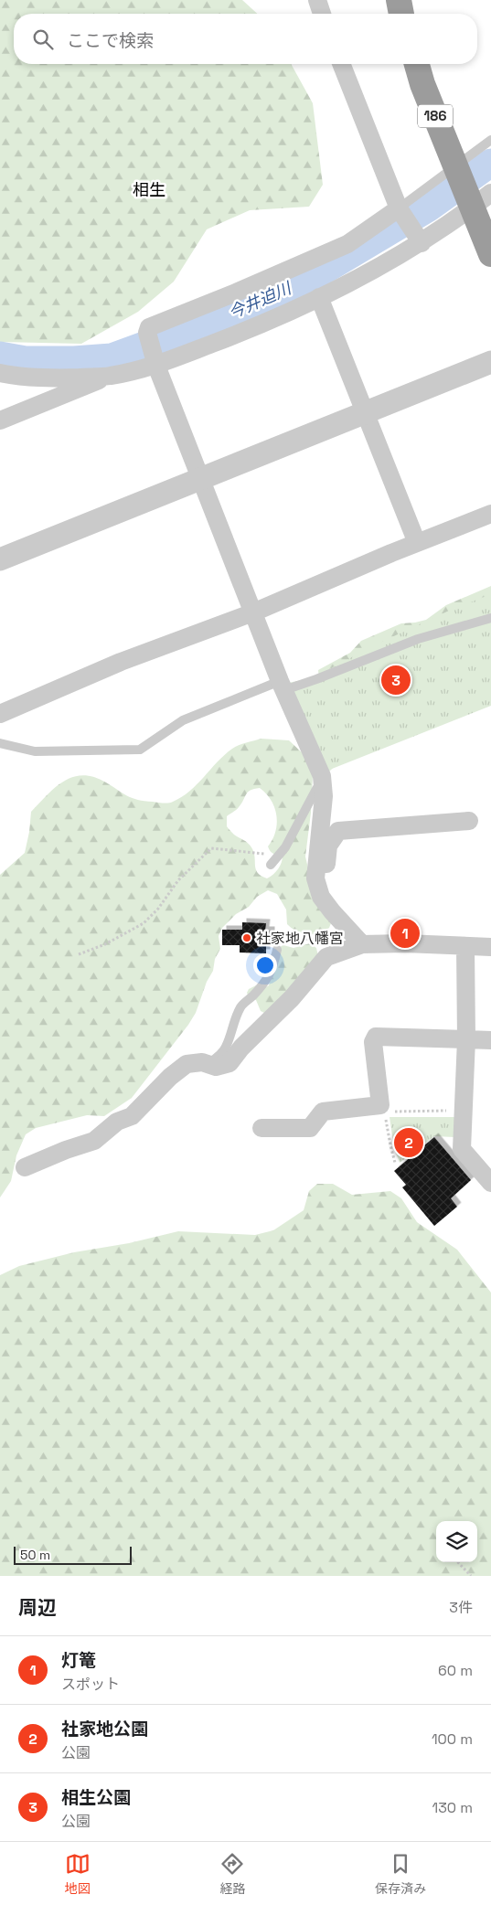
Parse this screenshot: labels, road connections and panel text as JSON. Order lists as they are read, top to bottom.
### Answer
{
  "streets": {
    "highway": ["186"]
  },
  "districts": ["相生"],
  "water": ["今井迫川"],
  "places": ["社家地八幡宮"],
  "scale_bar": "50 m",
  "page": {
    "search": "ここで検索",
    "pins": ["3", "1", "2"],
    "scale": "50 m",
    "heading": ["周辺", "3件"],
    "list": [
      {
        "mark": "1",
        "name": "灯篭",
        "note": "スポット",
        "value": "60 m"
      },
      {
        "mark": "2",
        "name": "社家地公園",
        "note": "公園",
        "value": "100 m"
      },
      {
        "mark": "3",
        "name": "相生公園",
        "note": "公園",
        "value": "130 m"
      }
    ],
    "nav": ["地図", "経路", "保存済み"]
  }
}
